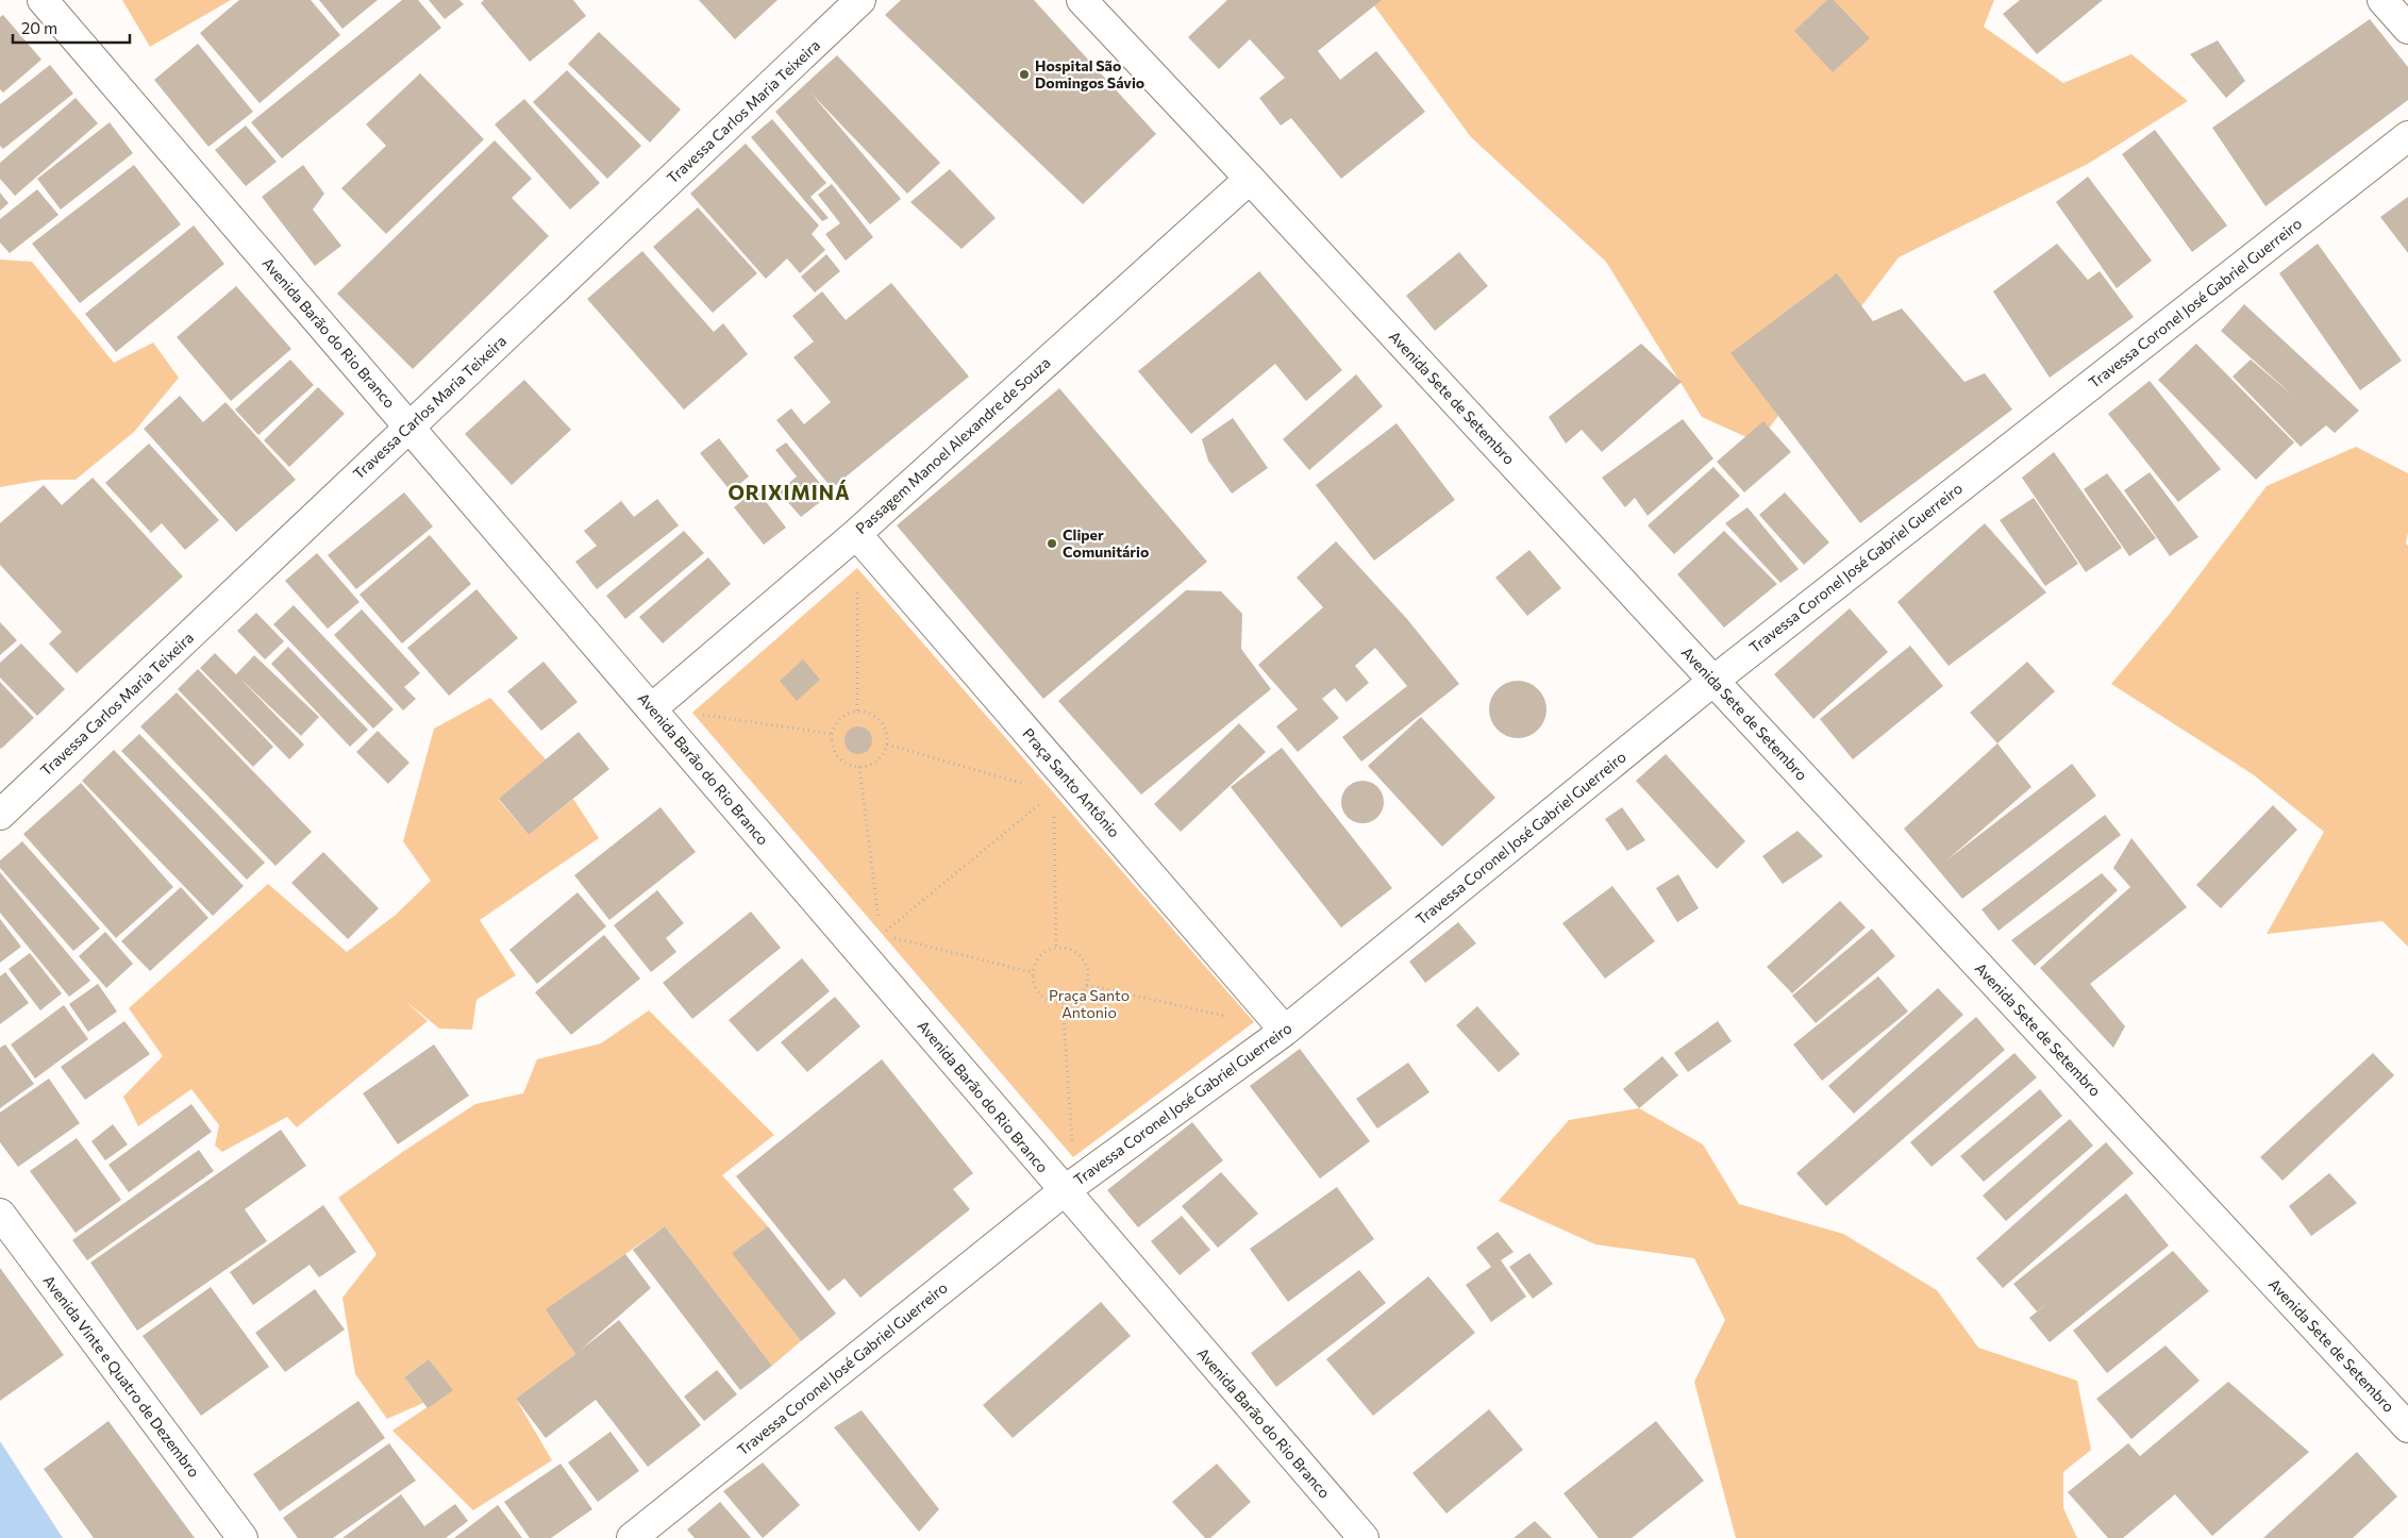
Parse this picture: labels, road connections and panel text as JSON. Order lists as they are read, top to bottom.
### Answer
{
  "streets": {
    "street": [
      "Travessa Carlos Maria Teixeira",
      "Travessa Coronel José Gabriel Guerreiro",
      "Avenida Barão do Rio Branco",
      "Avenida Sete de Setembro",
      "Passagem Manoel Alexandre de Souza",
      "Praça Santo Antônio",
      "Avenida Vinte e Quatro de Dezembro"
    ]
  },
  "crossings": [
    ["Travessa Carlos Maria Teixeira", "Avenida Barão do Rio Branco"],
    ["Travessa Coronel José Gabriel Guerreiro", "Avenida Barão do Rio Branco"],
    ["Travessa Coronel José Gabriel Guerreiro", "Avenida Sete de Setembro"],
    ["Travessa Coronel José Gabriel Guerreiro", "Praça Santo Antônio"],
    ["Avenida Barão do Rio Branco", "Passagem Manoel Alexandre de Souza"],
    ["Avenida Sete de Setembro", "Passagem Manoel Alexandre de Souza"],
    ["Passagem Manoel Alexandre de Souza", "Praça Santo Antônio"]
  ],
  "districts": ["ORIXIMINÁ"],
  "parks": ["Praça Santo Antonio"],
  "places": ["Hospital São Domingos Sávio", "Cliper Comunitário"],
  "scale_bar": "20 m"
}
